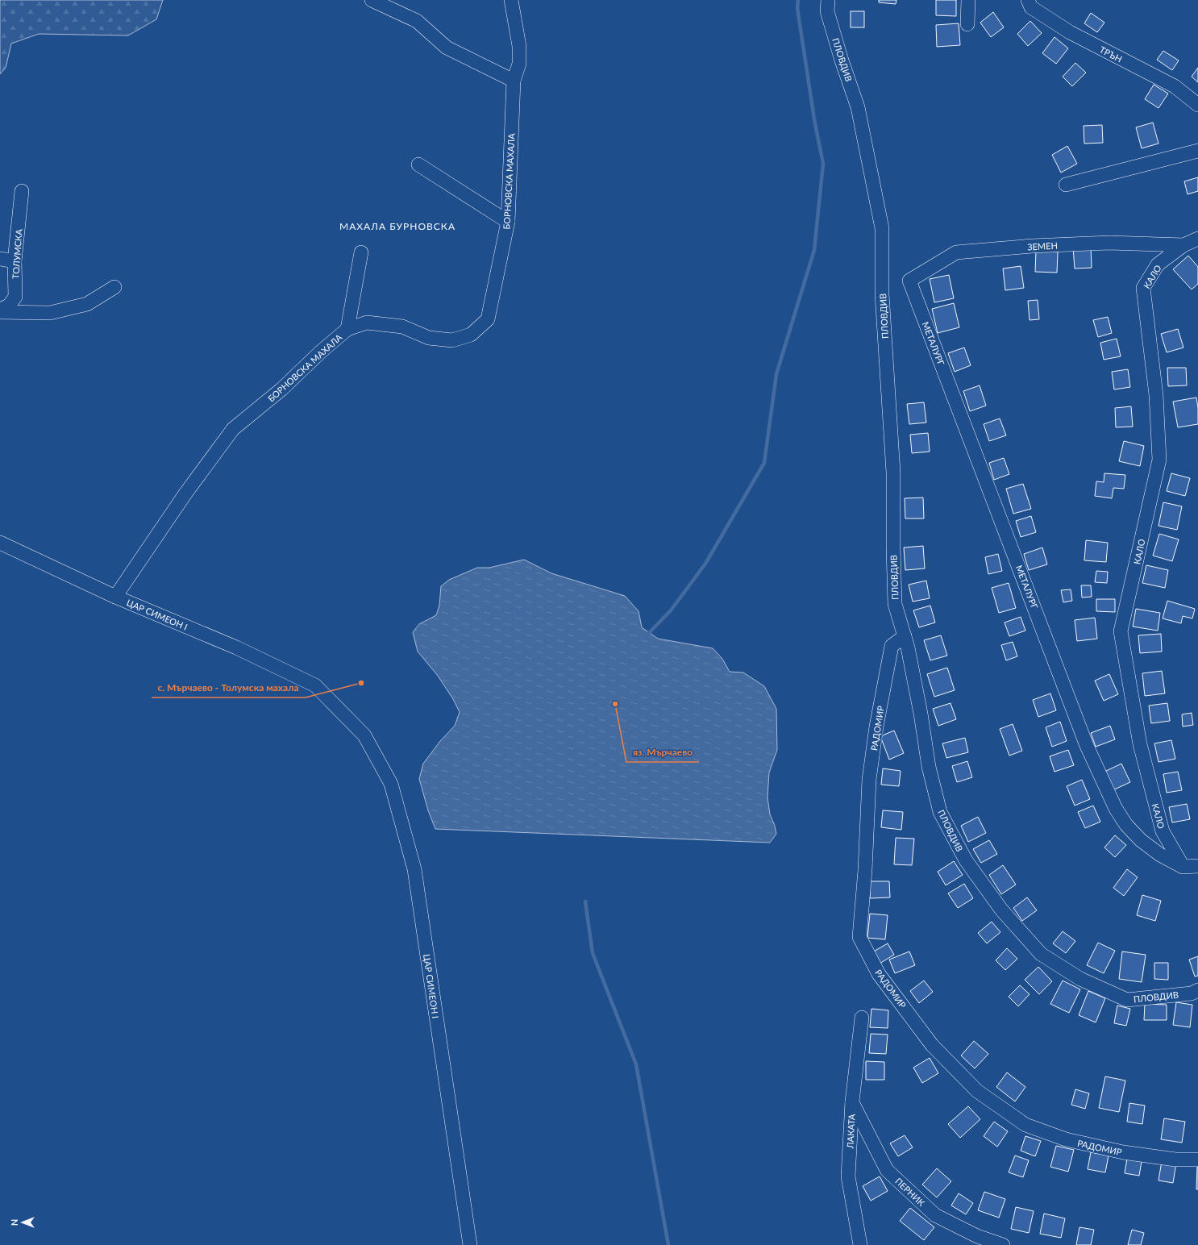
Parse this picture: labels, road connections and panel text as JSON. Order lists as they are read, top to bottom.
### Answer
{
  "streets": {
    "street": [
      "ТРЪН",
      "ПЛОВДИВ",
      "БОРНОВСКА МАХАЛА",
      "ЗЕМЕН",
      "ТОЛУМСКА",
      "КАЛО",
      "МЕТАЛУРГ",
      "ЦАР СИМЕОН I",
      "РАДОМИР",
      "ЛАКАТА",
      "ПЕРНИК"
    ]
  },
  "crossings": [
    ["ПЛОВДИВ", "РАДОМИР"],
    ["БОРНОВСКА МАХАЛА", "ЦАР СИМЕОН I"],
    ["ЗЕМЕН", "КАЛО"],
    ["ЗЕМЕН", "МЕТАЛУРГ"],
    ["КАЛО", "МЕТАЛУРГ"],
    ["ЛАКАТА", "ПЕРНИК"]
  ],
  "districts": ["МАХАЛА БУРНОВСКА"],
  "places": ["с. Мърчаево - Толумска махала", "яз. Мърчаево"],
  "north": "left"
}
